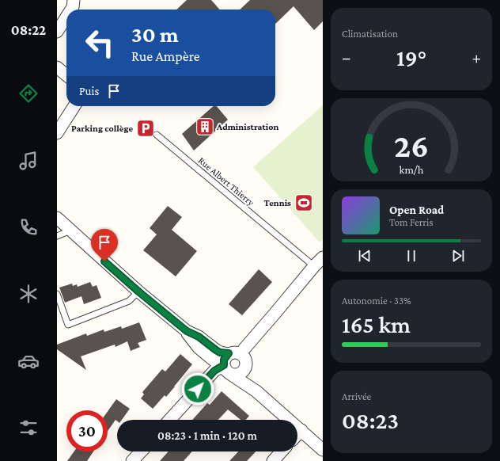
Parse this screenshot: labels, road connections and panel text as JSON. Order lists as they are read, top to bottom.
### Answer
{
  "streets": {
    "lane": ["Rue Albert Thierry"]
  },
  "places": {
    "building": ["Administration"],
    "parking": ["Parking collège"],
    "sports": ["Tennis"]
  },
  "page": {
    "tabs": "08:22",
    "tile": [
      "Climatisation",
      ["Autonomie · 33%", "165 km"],
      ["Arrivée", "08:23"]
    ],
    "turn": ["30 m", "Rue Ampère"],
    "heat": ["−", "19°", "+"],
    "then": "Puis",
    "song": ["Open Road", "Tom Ferris"],
    "limit": "30",
    "trip": "08:23 · 1 min · 120 m",
    "gauge": ["26", "km/h"]
  }
}
